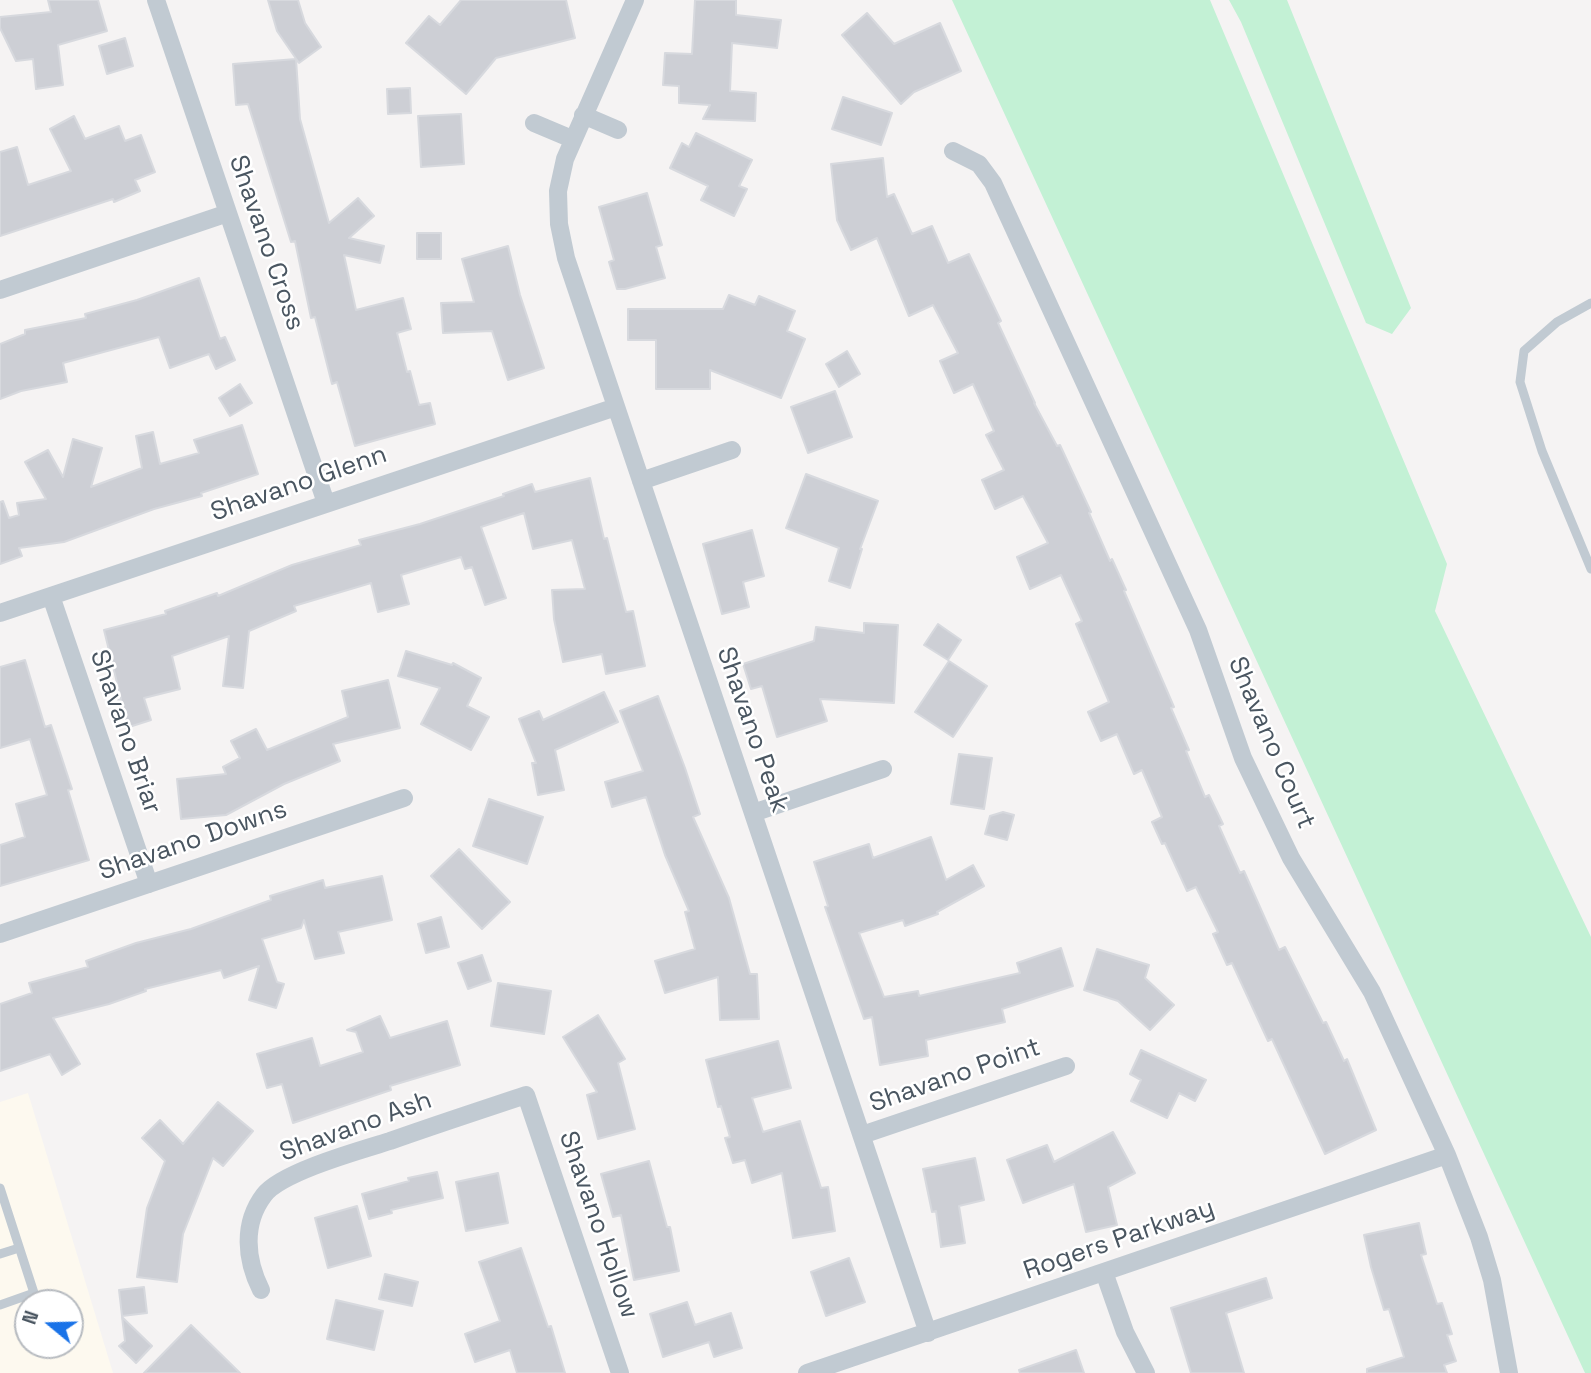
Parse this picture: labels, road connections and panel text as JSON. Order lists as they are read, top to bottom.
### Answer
{
  "streets": {
    "street": [
      "Shavano Cross",
      "Shavano Glenn",
      "Shavano Peak",
      "Shavano Briar",
      "Shavano Court",
      "Shavano Downs",
      "Shavano Point",
      "Shavano Ash",
      "Shavano Hollow",
      "Rogers Parkway"
    ]
  },
  "crossings": [
    ["Shavano Cross", "Shavano Glenn"],
    ["Shavano Glenn", "Shavano Peak"],
    ["Shavano Glenn", "Shavano Briar"],
    ["Shavano Peak", "Shavano Point"],
    ["Shavano Peak", "Rogers Parkway"],
    ["Shavano Briar", "Shavano Downs"],
    ["Shavano Court", "Rogers Parkway"],
    ["Shavano Ash", "Shavano Hollow"]
  ],
  "north": "left"
}
